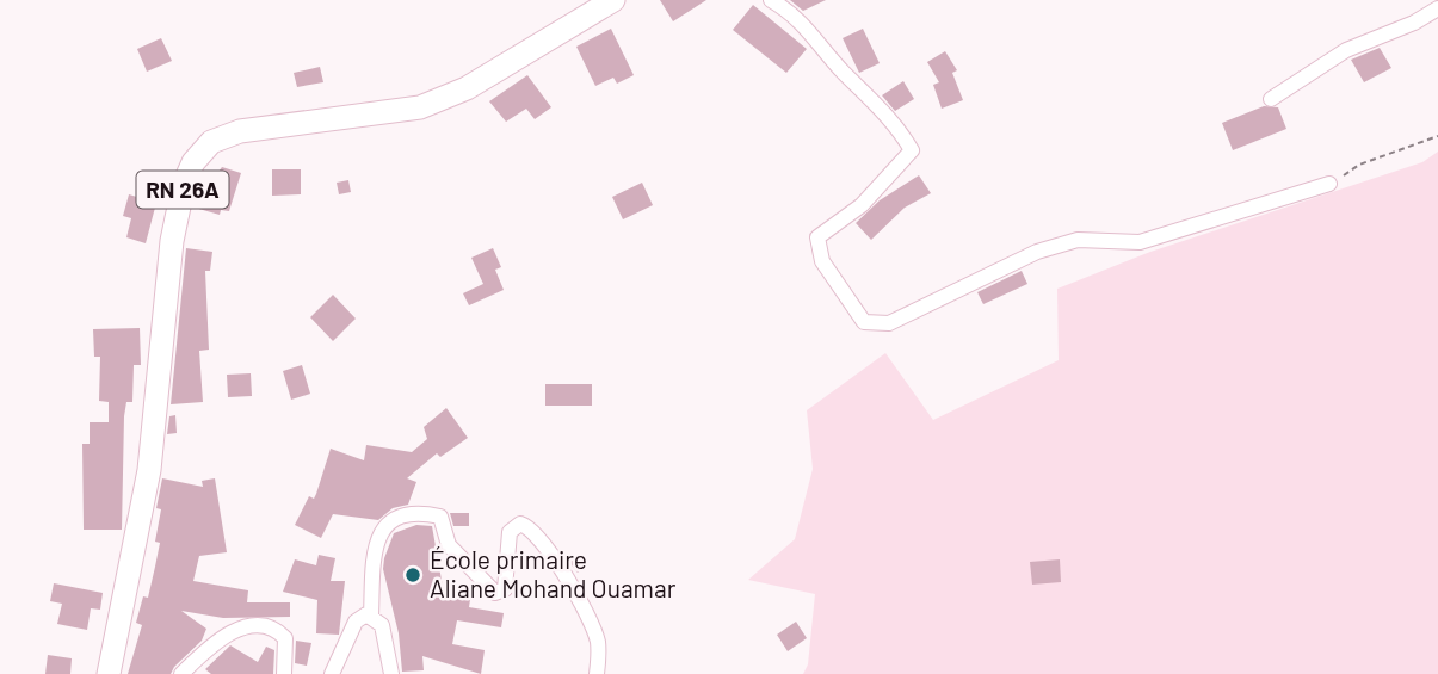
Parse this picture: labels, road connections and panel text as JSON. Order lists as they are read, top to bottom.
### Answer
{
  "streets": {
    "main road": ["RN 26A"]
  },
  "places": ["École primaire Aliane Mohand Ouamar"]
}
